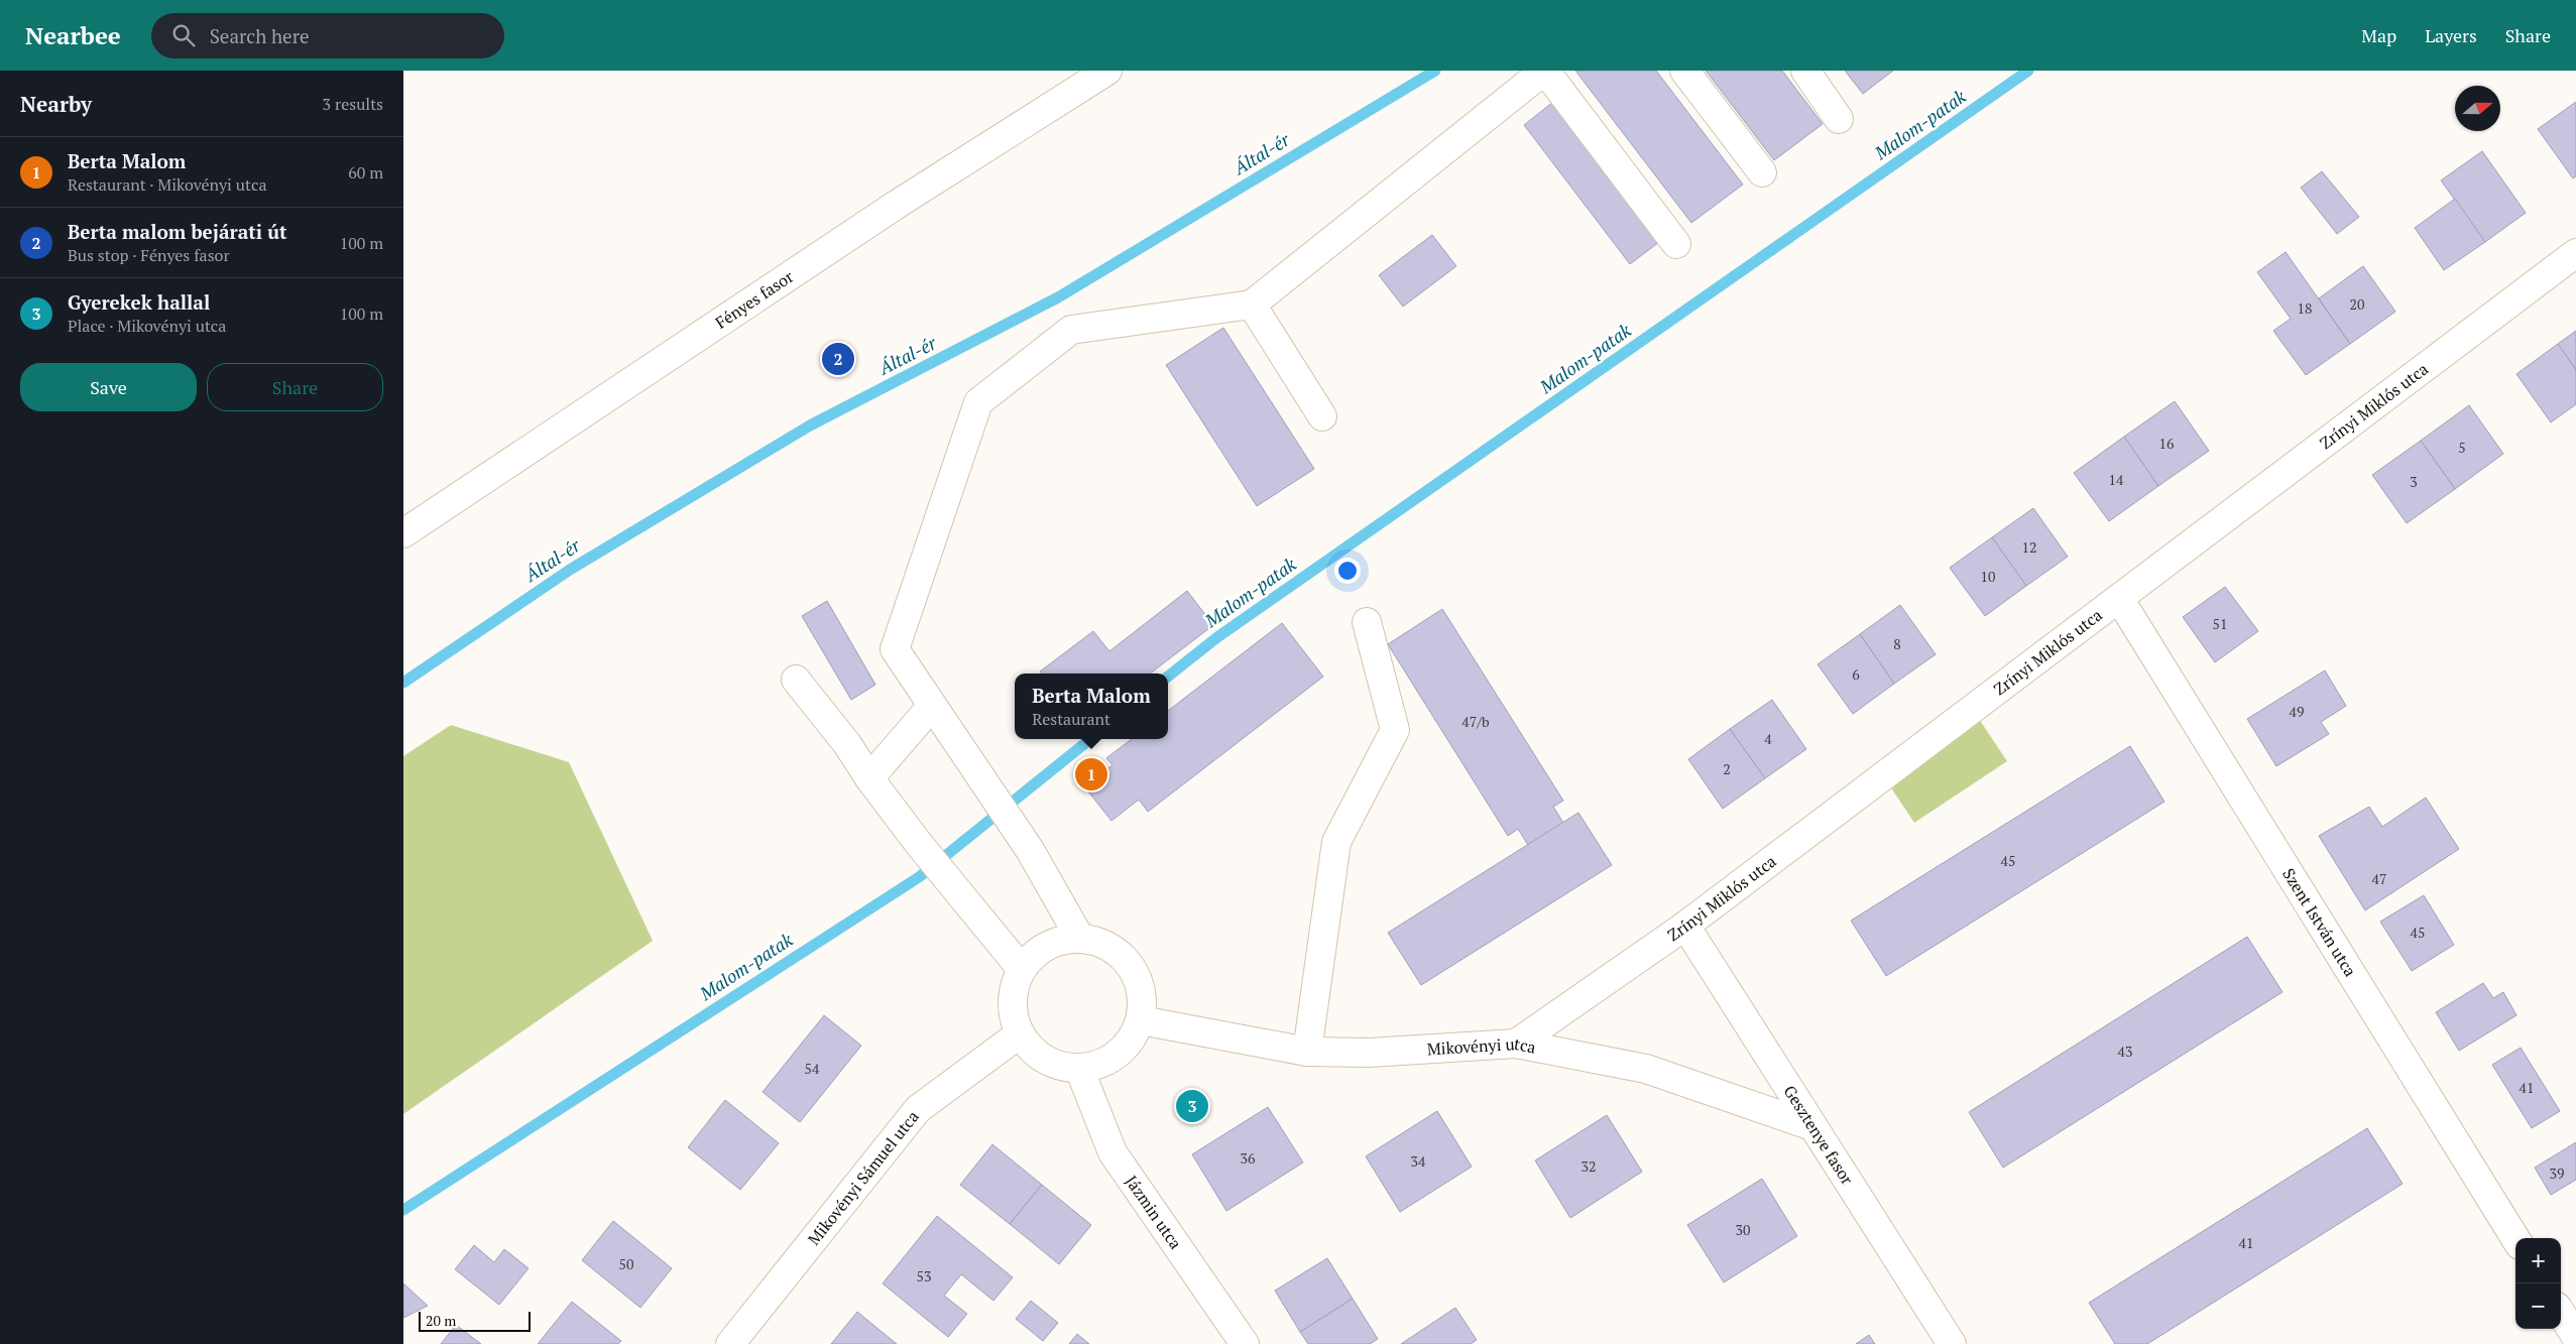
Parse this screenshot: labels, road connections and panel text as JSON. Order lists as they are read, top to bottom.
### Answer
{
  "streets": {
    "street": [
      "Fényes fasor",
      "Zrínyi Miklós utca",
      "Szent István utca",
      "Mikovényi utca",
      "Gesztenye fasor",
      "Mikovényi Sámuel utca",
      "Jázmin utca"
    ]
  },
  "crossings": [
    ["Zrínyi Miklós utca", "Szent István utca"],
    ["Zrínyi Miklós utca", "Mikovényi utca"],
    ["Zrínyi Miklós utca", "Gesztenye fasor"],
    ["Mikovényi utca", "Gesztenye fasor"],
    ["Mikovényi utca", "Mikovényi Sámuel utca"],
    ["Mikovényi utca", "Jázmin utca"],
    ["Mikovényi Sámuel utca", "Jázmin utca"]
  ],
  "water": ["Malom-patak", "Által-ér"],
  "house_numbers": [
    "20",
    "18",
    "16",
    "5",
    "14",
    "3",
    "12",
    "10",
    "51",
    "8",
    "6",
    "49",
    "47/b",
    "4",
    "2",
    "45",
    "47",
    "45",
    "43",
    "54",
    "41",
    "36",
    "34",
    "32",
    "39",
    "30",
    "41",
    "50",
    "53"
  ],
  "scale_bar": "20 m",
  "north": "right",
  "page": {
    "header": "Nearbee",
    "search": "Search here",
    "nav": ["Map", "Layers", "Share"],
    "heading": ["Nearby", "3 results"],
    "list": [
      {
        "mark": "1",
        "name": "Berta Malom",
        "note": "Restaurant · Mikovényi utca",
        "value": "60 m"
      },
      {
        "mark": "2",
        "name": "Berta malom bejárati út",
        "note": "Bus stop · Fényes fasor",
        "value": "100 m"
      },
      {
        "mark": "3",
        "name": "Gyerekek hallal",
        "note": "Place · Mikovényi utca",
        "value": "100 m"
      }
    ],
    "pins": ["2", "1", "3"],
    "buttons": ["Save", "Share"],
    "popup": ["Berta Malom", "Restaurant"],
    "map_buttons": ["+", "−"],
    "scale": "20 m"
  }
}
